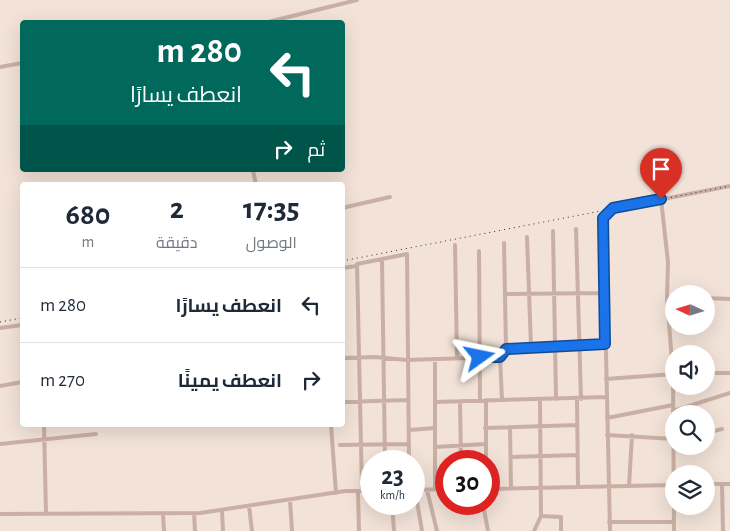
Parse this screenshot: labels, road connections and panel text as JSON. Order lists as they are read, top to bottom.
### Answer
{
  "north": "left",
  "page": {
    "turn": ["280 m", "انعطف يسارًا"],
    "then": "ثم",
    "eta": [
      "17:35",
      "الوصول",
      "2",
      "دقيقة",
      "680",
      "m"
    ],
    "list": [
      {
        "name": "انعطف يسارًا",
        "value": "280 m"
      },
      {
        "name": "انعطف يمينًا",
        "value": "270 m"
      }
    ],
    "speed": "23 km/h",
    "limit": "30"
  }
}
